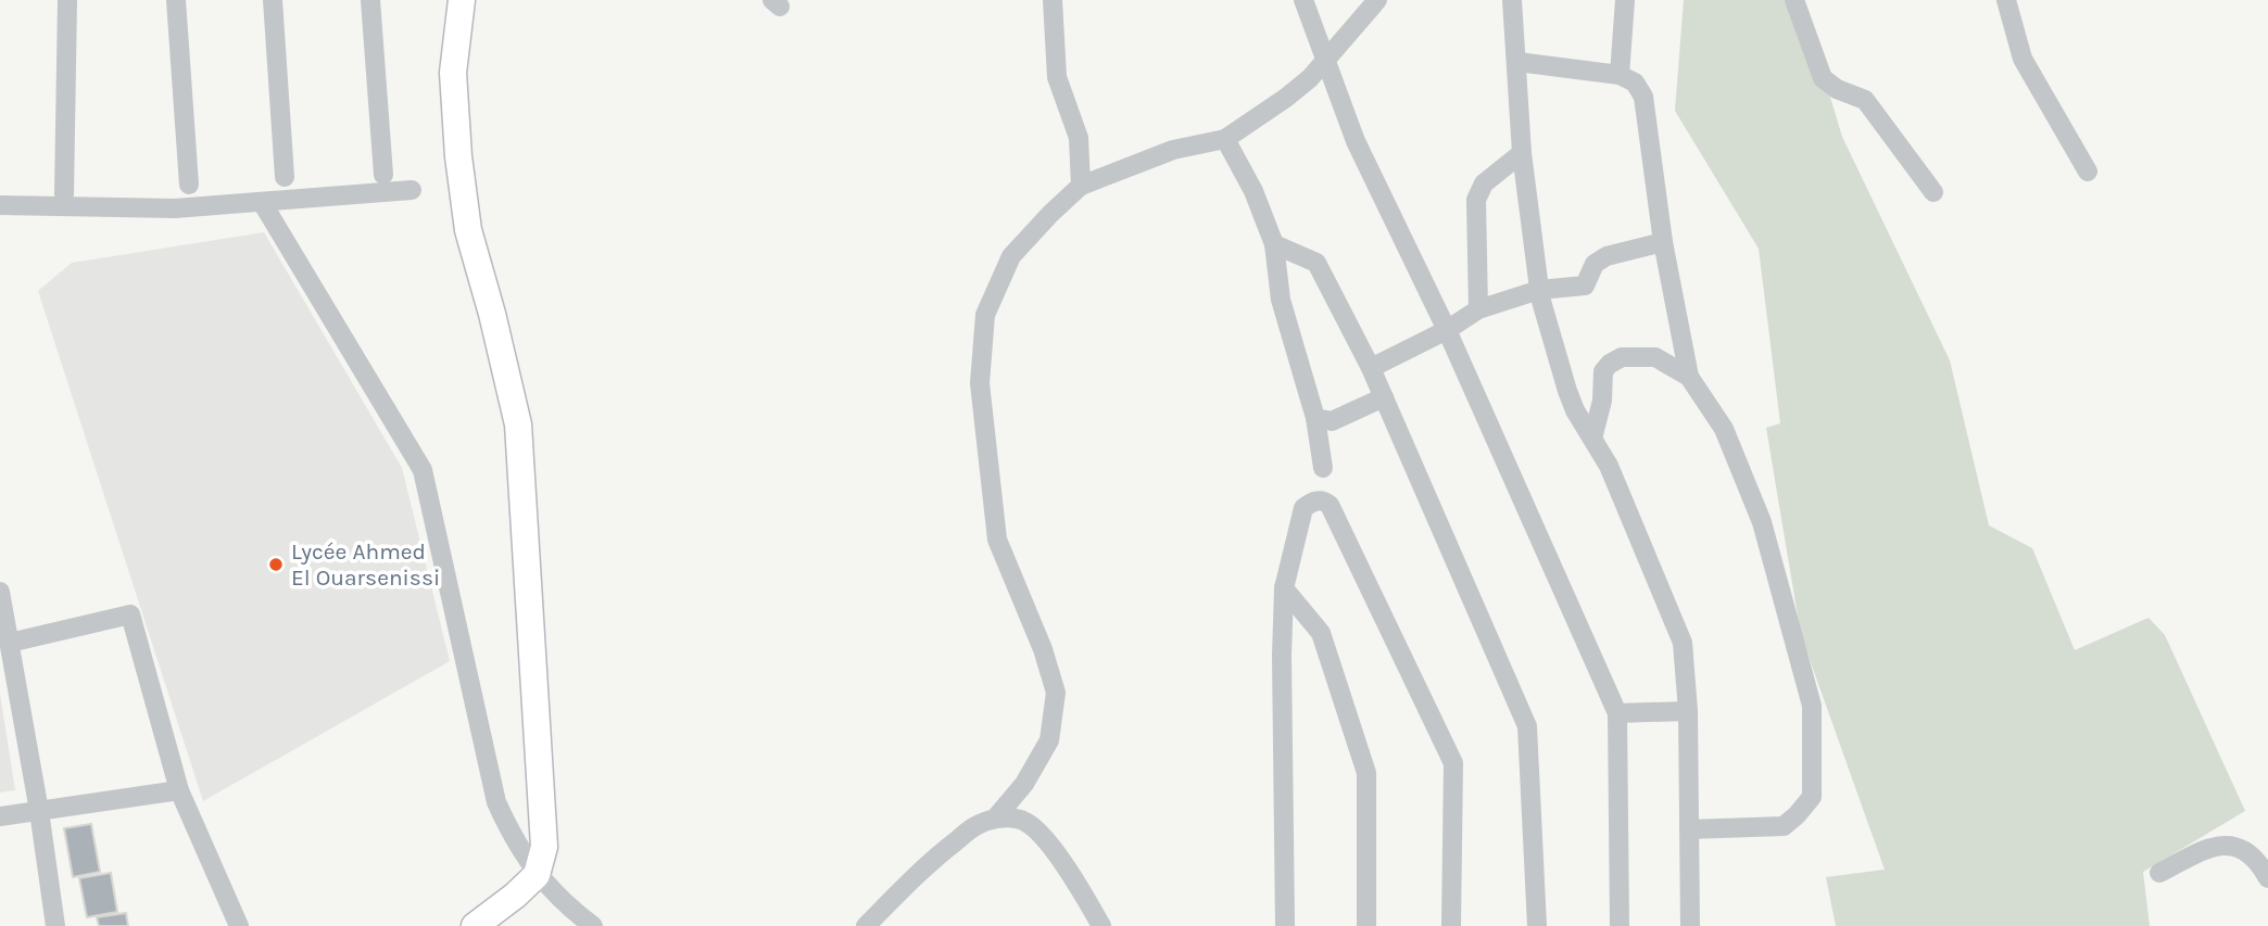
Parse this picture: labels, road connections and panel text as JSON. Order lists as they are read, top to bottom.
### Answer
{
  "places": ["Lycée Ahmed El Ouarsenissi"]
}
